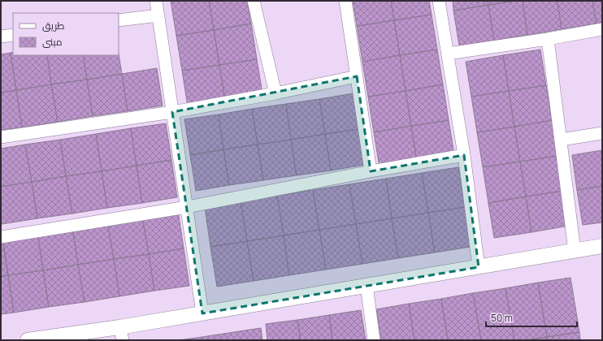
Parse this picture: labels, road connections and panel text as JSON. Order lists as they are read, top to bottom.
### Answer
{
  "legend": ["طريق", "مبنى"],
  "scale_bar": "50 m"
}
